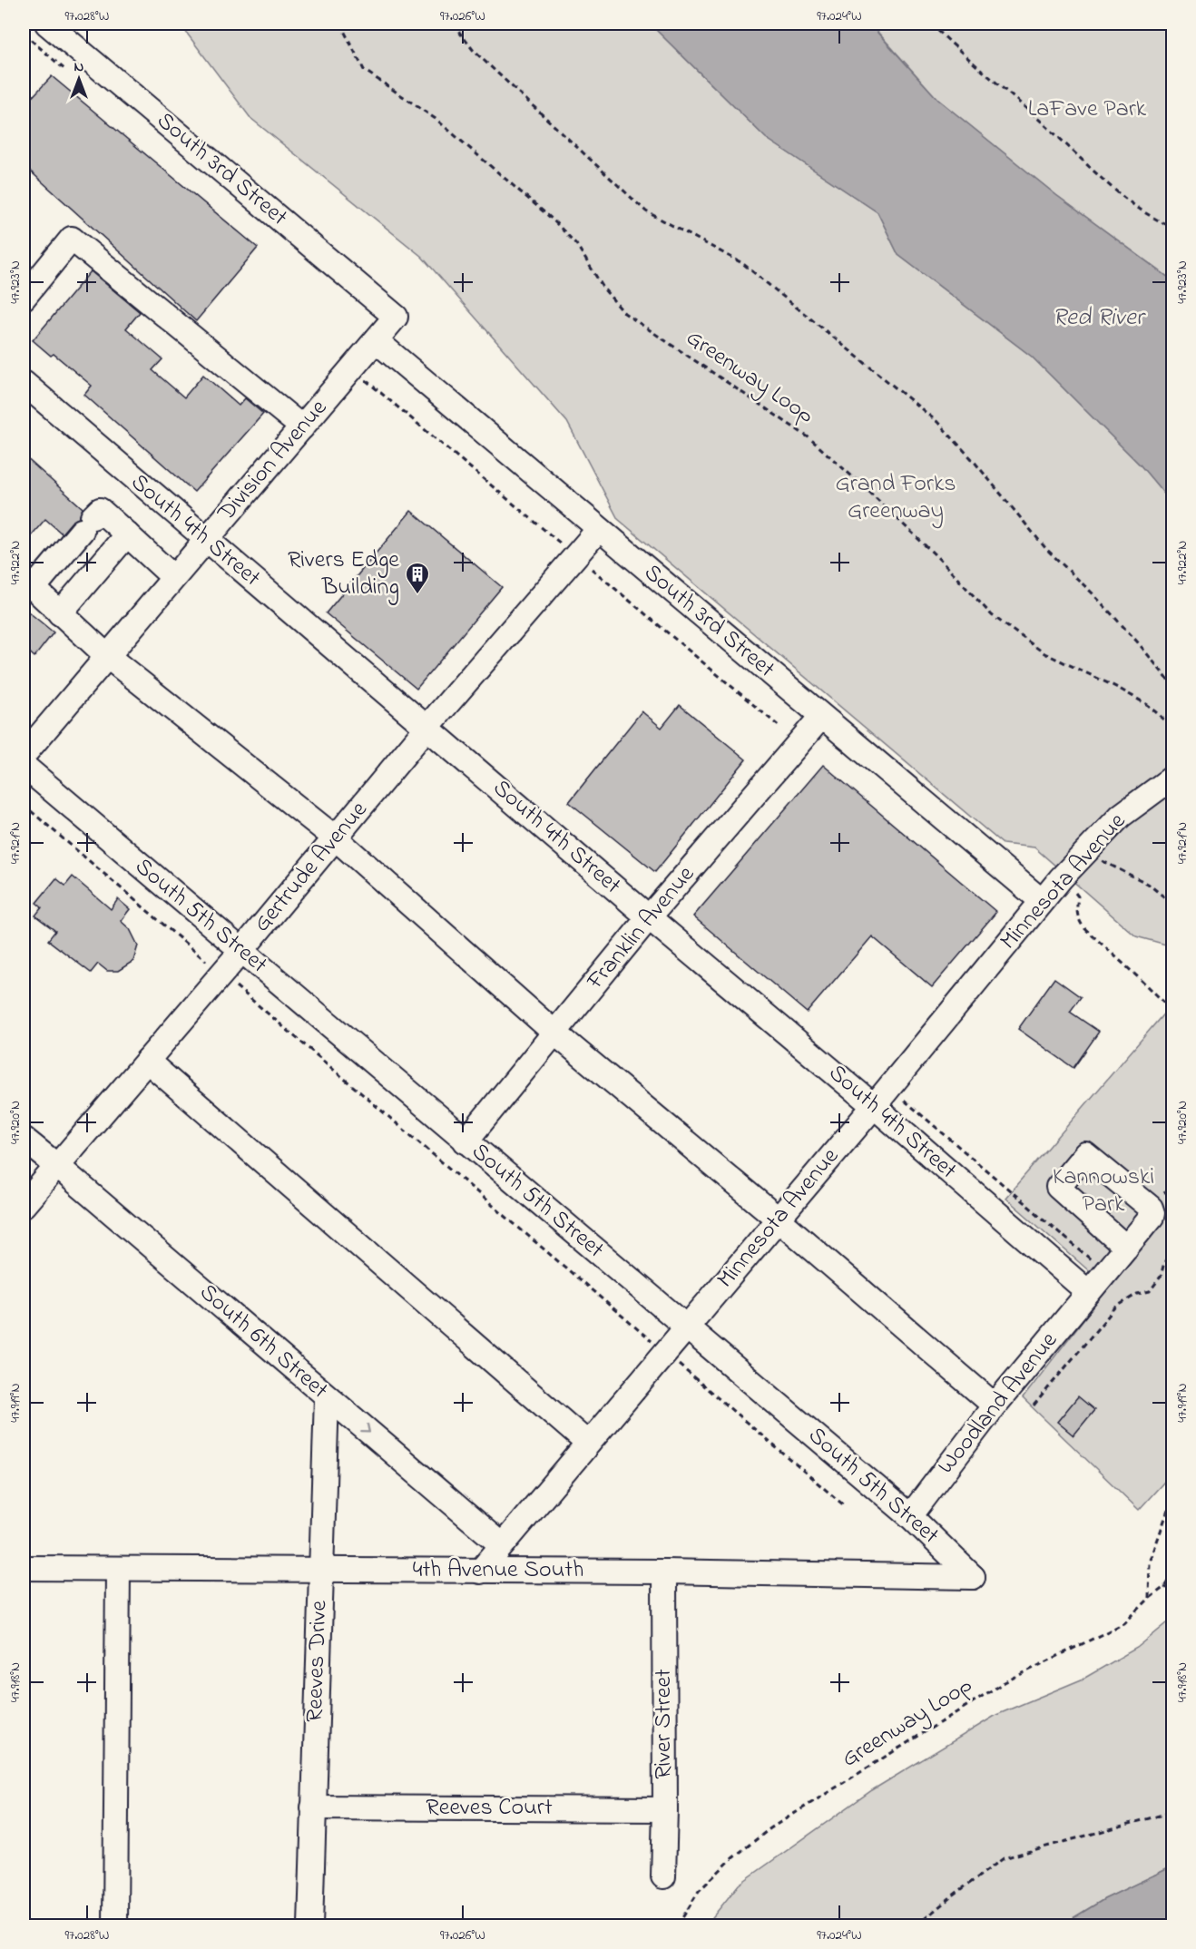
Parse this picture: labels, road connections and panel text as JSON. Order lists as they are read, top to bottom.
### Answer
{
  "streets": {
    "street": [
      "South 3rd Street",
      "Division Avenue",
      "South 4th Street",
      "Gertrude Avenue",
      "Minnesota Avenue",
      "South 5th Street",
      "Franklin Avenue",
      "South 6th Street",
      "Woodland Avenue",
      "4th Avenue South",
      "Reeves Drive",
      "River Street",
      "Reeves Court"
    ],
    "path": ["Greenway Loop"]
  },
  "crossings": [
    ["South 3rd Street", "Division Avenue"],
    ["South 3rd Street", "Gertrude Avenue"],
    ["South 3rd Street", "Minnesota Avenue"],
    ["South 3rd Street", "Franklin Avenue"],
    ["Division Avenue", "South 4th Street"],
    ["South 4th Street", "Gertrude Avenue"],
    ["South 4th Street", "Minnesota Avenue"],
    ["South 4th Street", "Franklin Avenue"],
    ["South 4th Street", "Woodland Avenue"],
    ["Gertrude Avenue", "South 5th Street"],
    ["Gertrude Avenue", "South 6th Street"],
    ["Minnesota Avenue", "South 5th Street"],
    ["Minnesota Avenue", "South 6th Street"],
    ["Minnesota Avenue", "4th Avenue South"],
    ["South 5th Street", "Franklin Avenue"],
    ["South 5th Street", "Woodland Avenue"],
    ["South 5th Street", "4th Avenue South"],
    ["South 6th Street", "Reeves Drive"],
    ["4th Avenue South", "Reeves Drive"],
    ["4th Avenue South", "River Street"],
    ["Reeves Drive", "Reeves Court"],
    ["River Street", "Reeves Court"]
  ],
  "water": ["Red River"],
  "parks": ["LaFave Park", "Grand Forks Greenway", "Kannowski Park"],
  "places": {
    "building": ["Rivers Edge Building"]
  },
  "north": "top",
  "coordinates": [
    "97.028°W",
    "97.026°W",
    "97.024°W",
    "47.923°N",
    "47.922°N",
    "47.921°N",
    "47.920°N",
    "47.919°N",
    "47.918°N"
  ]
}
